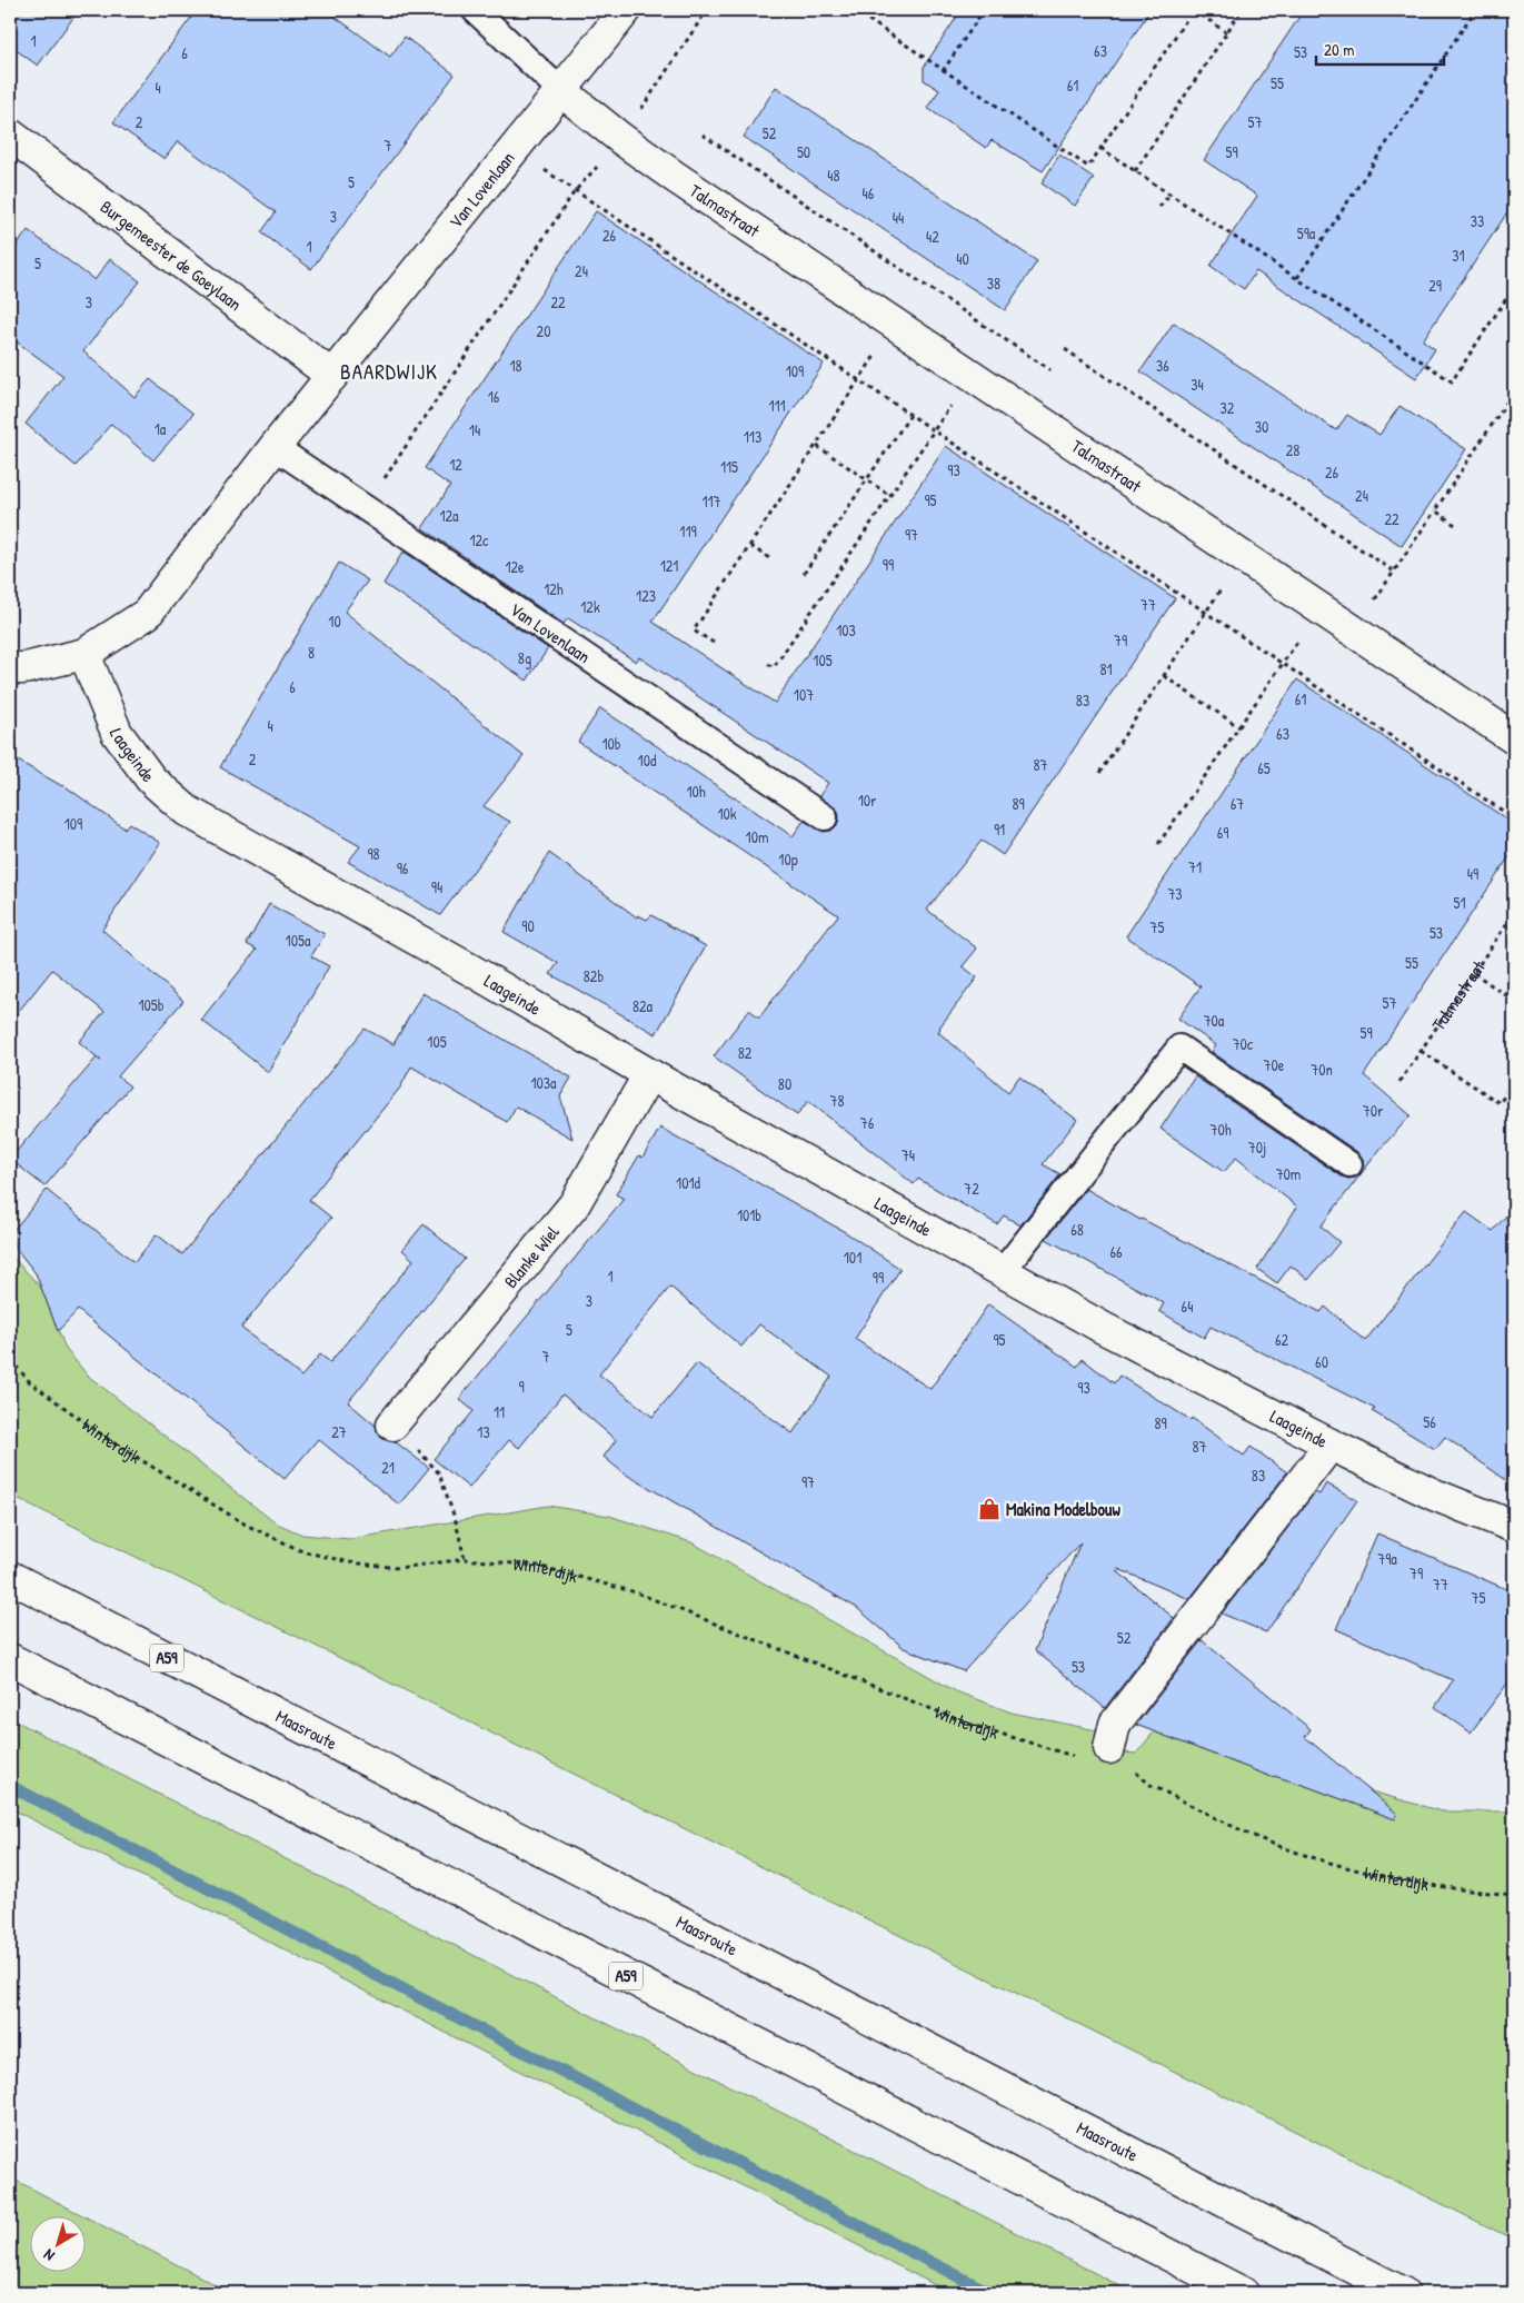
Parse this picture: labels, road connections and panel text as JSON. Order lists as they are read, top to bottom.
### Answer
{
  "streets": {
    "main road": [
      "Van Lovenlaan",
      "Talmastraat",
      "Burgemeester de Goeylaan",
      "Laageinde",
      "Blanke Wiel",
      "A59",
      "Maasroute"
    ],
    "path": ["Winterdijk"]
  },
  "crossings": [
    ["Van Lovenlaan", "Talmastraat"],
    ["Van Lovenlaan", "Burgemeester de Goeylaan"],
    ["Van Lovenlaan", "Laageinde"],
    ["Laageinde", "Blanke Wiel"]
  ],
  "districts": ["BAARDWIJK"],
  "places": {
    "shop": ["Makina Modelbouw"]
  },
  "house_numbers": [
    "1",
    "63",
    "53",
    "6",
    "55",
    "61",
    "4",
    "2",
    "57",
    "52",
    "7",
    "50",
    "59",
    "48",
    "5",
    "46",
    "3",
    "44",
    "33",
    "59a",
    "26",
    "42",
    "1",
    "31",
    "40",
    "5",
    "24",
    "38",
    "29",
    "3",
    "22",
    "20",
    "18",
    "36",
    "109",
    "34",
    "16",
    "111",
    "32",
    "30",
    "1a",
    "14",
    "113",
    "28",
    "12",
    "115",
    "93",
    "26",
    "24",
    "95",
    "117",
    "12a",
    "22",
    "119",
    "97",
    "12c",
    "99",
    "121",
    "12e",
    "12h",
    "123",
    "77",
    "12k",
    "10",
    "103",
    "79",
    "8",
    "8g",
    "105",
    "81",
    "6",
    "107",
    "61",
    "83",
    "4",
    "63",
    "10b",
    "2",
    "10d",
    "87",
    "65",
    "10h",
    "10r",
    "89",
    "67",
    "10k",
    "109",
    "91",
    "69",
    "10m",
    "98",
    "10p",
    "71",
    "96",
    "49",
    "94",
    "73",
    "51",
    "90",
    "75",
    "53",
    "105a",
    "55",
    "82b",
    "57",
    "105b",
    "82a",
    "70a",
    "59",
    "105",
    "70c",
    "82",
    "70e",
    "70n",
    "103a",
    "80",
    "78",
    "70r",
    "76",
    "70h",
    "70j",
    "74",
    "70m",
    "101d",
    "72",
    "101b",
    "68",
    "66",
    "101",
    "1",
    "99",
    "3",
    "64",
    "5",
    "95",
    "62",
    "7",
    "60",
    "9",
    "93",
    "11",
    "56",
    "89",
    "27",
    "13",
    "87",
    "21",
    "83",
    "97",
    "79a",
    "79",
    "77",
    "75",
    "52",
    "53"
  ],
  "scale_bar": "20 m",
  "north": "bottom left"
}
